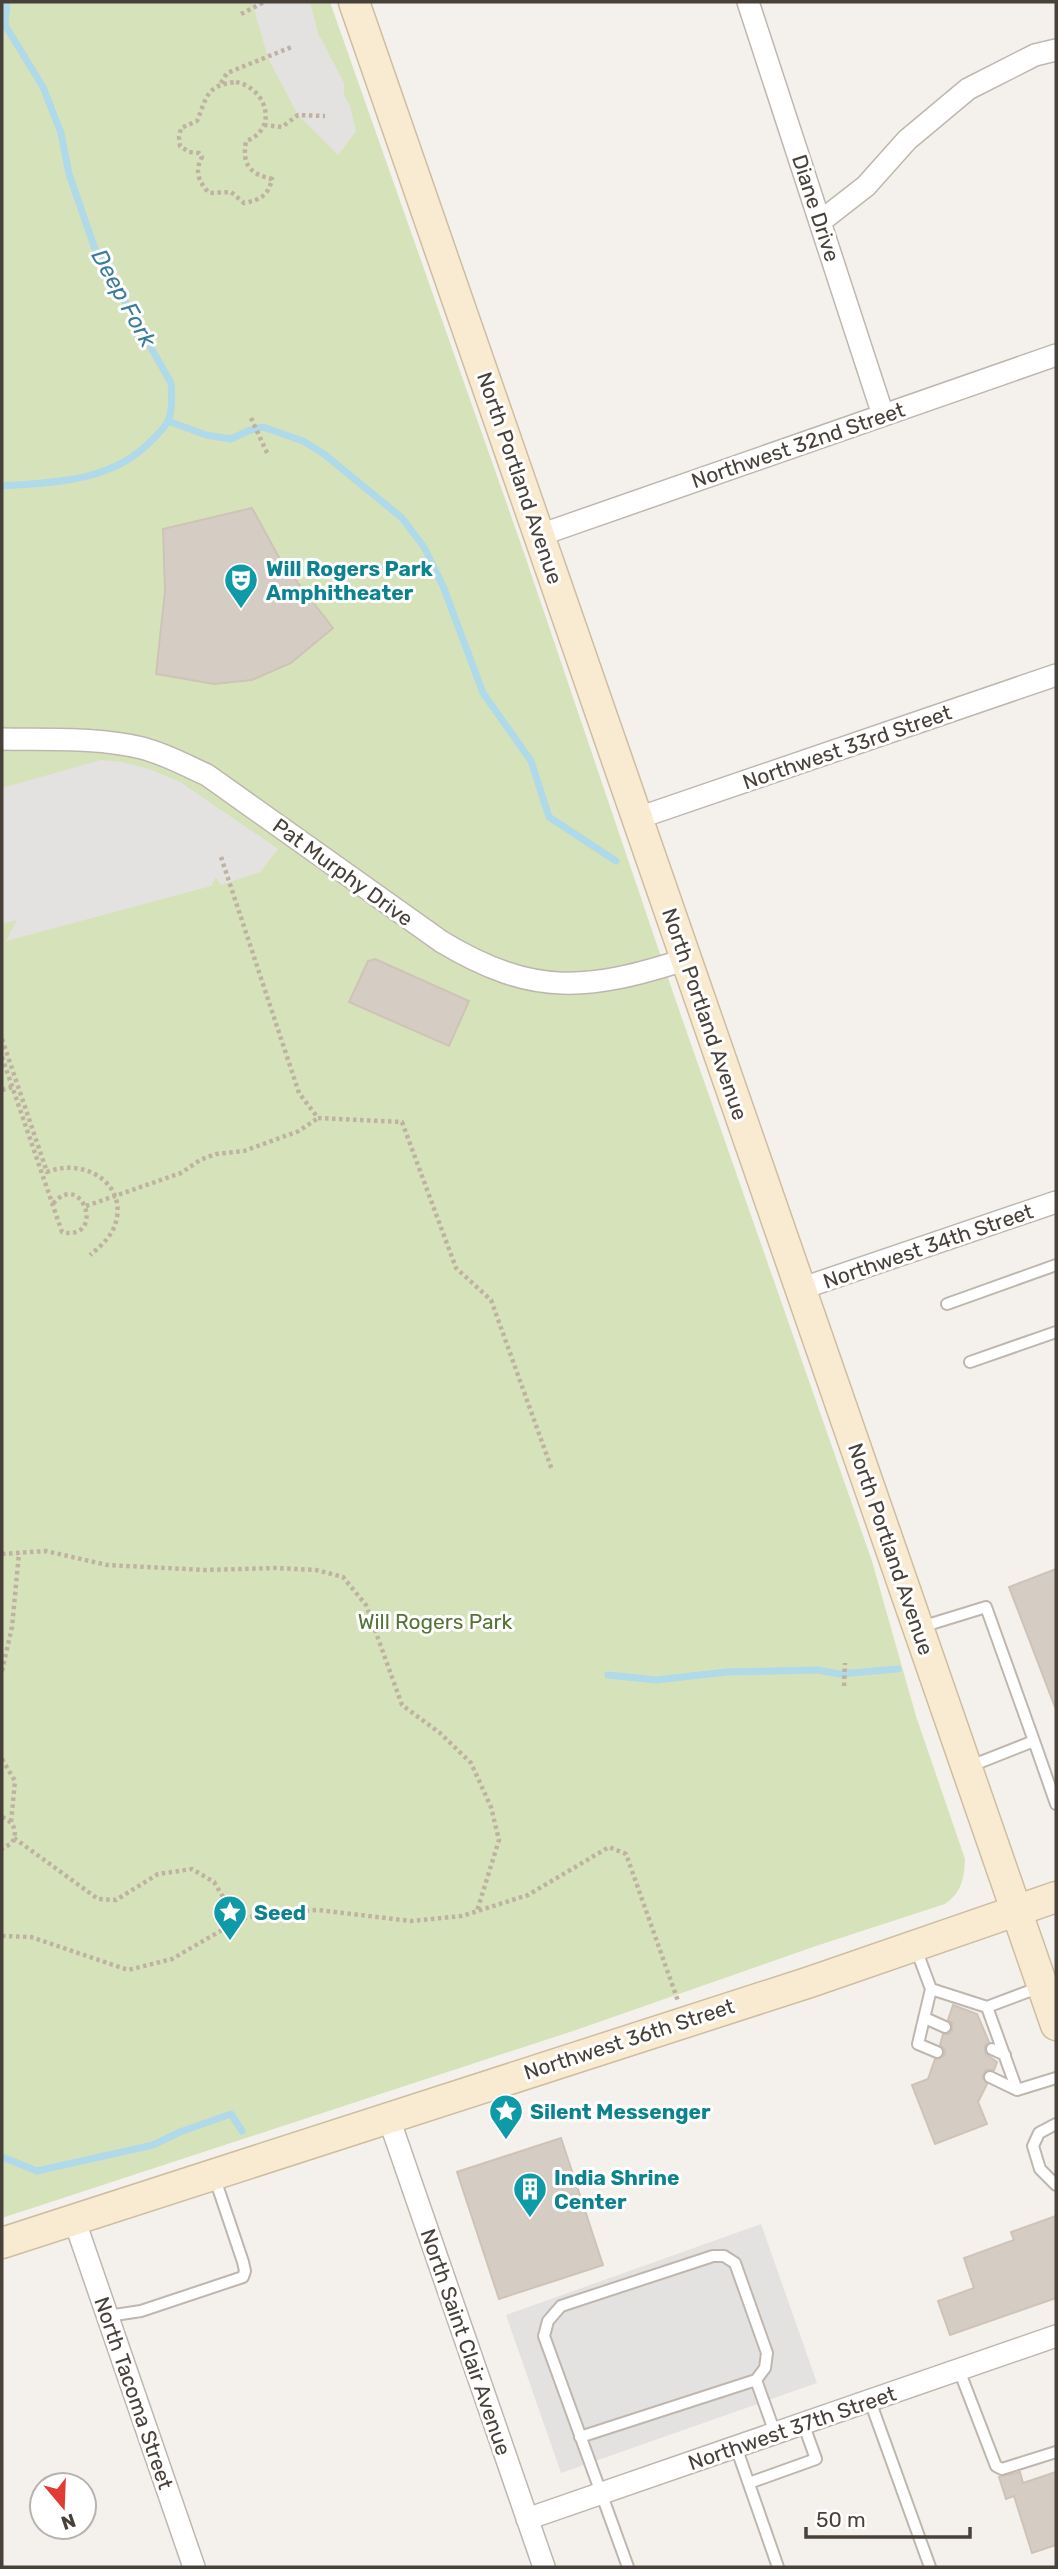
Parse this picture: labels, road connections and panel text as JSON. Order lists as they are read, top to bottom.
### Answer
{
  "streets": {
    "main road": ["North Portland Avenue", "Northwest 36th Street"],
    "street": [
      "Diane Drive",
      "Northwest 32nd Street",
      "Northwest 33rd Street",
      "Pat Murphy Drive",
      "Northwest 34th Street",
      "North Saint Clair Avenue",
      "North Tacoma Street",
      "Northwest 37th Street"
    ]
  },
  "crossings": [
    ["Diane Drive", "Northwest 32nd Street"],
    ["Northwest 32nd Street", "North Portland Avenue"],
    ["North Portland Avenue", "Northwest 33rd Street"],
    ["North Portland Avenue", "Pat Murphy Drive"],
    ["North Portland Avenue", "Northwest 34th Street"],
    ["North Portland Avenue", "Northwest 36th Street"],
    ["Northwest 36th Street", "North Saint Clair Avenue"],
    ["Northwest 36th Street", "North Tacoma Street"],
    ["North Saint Clair Avenue", "Northwest 37th Street"]
  ],
  "water": ["Deep Fork"],
  "parks": ["Will Rogers Park"],
  "places": {
    "theatre": ["Will Rogers Park Amphitheater"],
    "place": ["Seed", "Silent Messenger"],
    "building": ["India Shrine Center"]
  },
  "scale_bar": "50 m",
  "north": "bottom"
}
